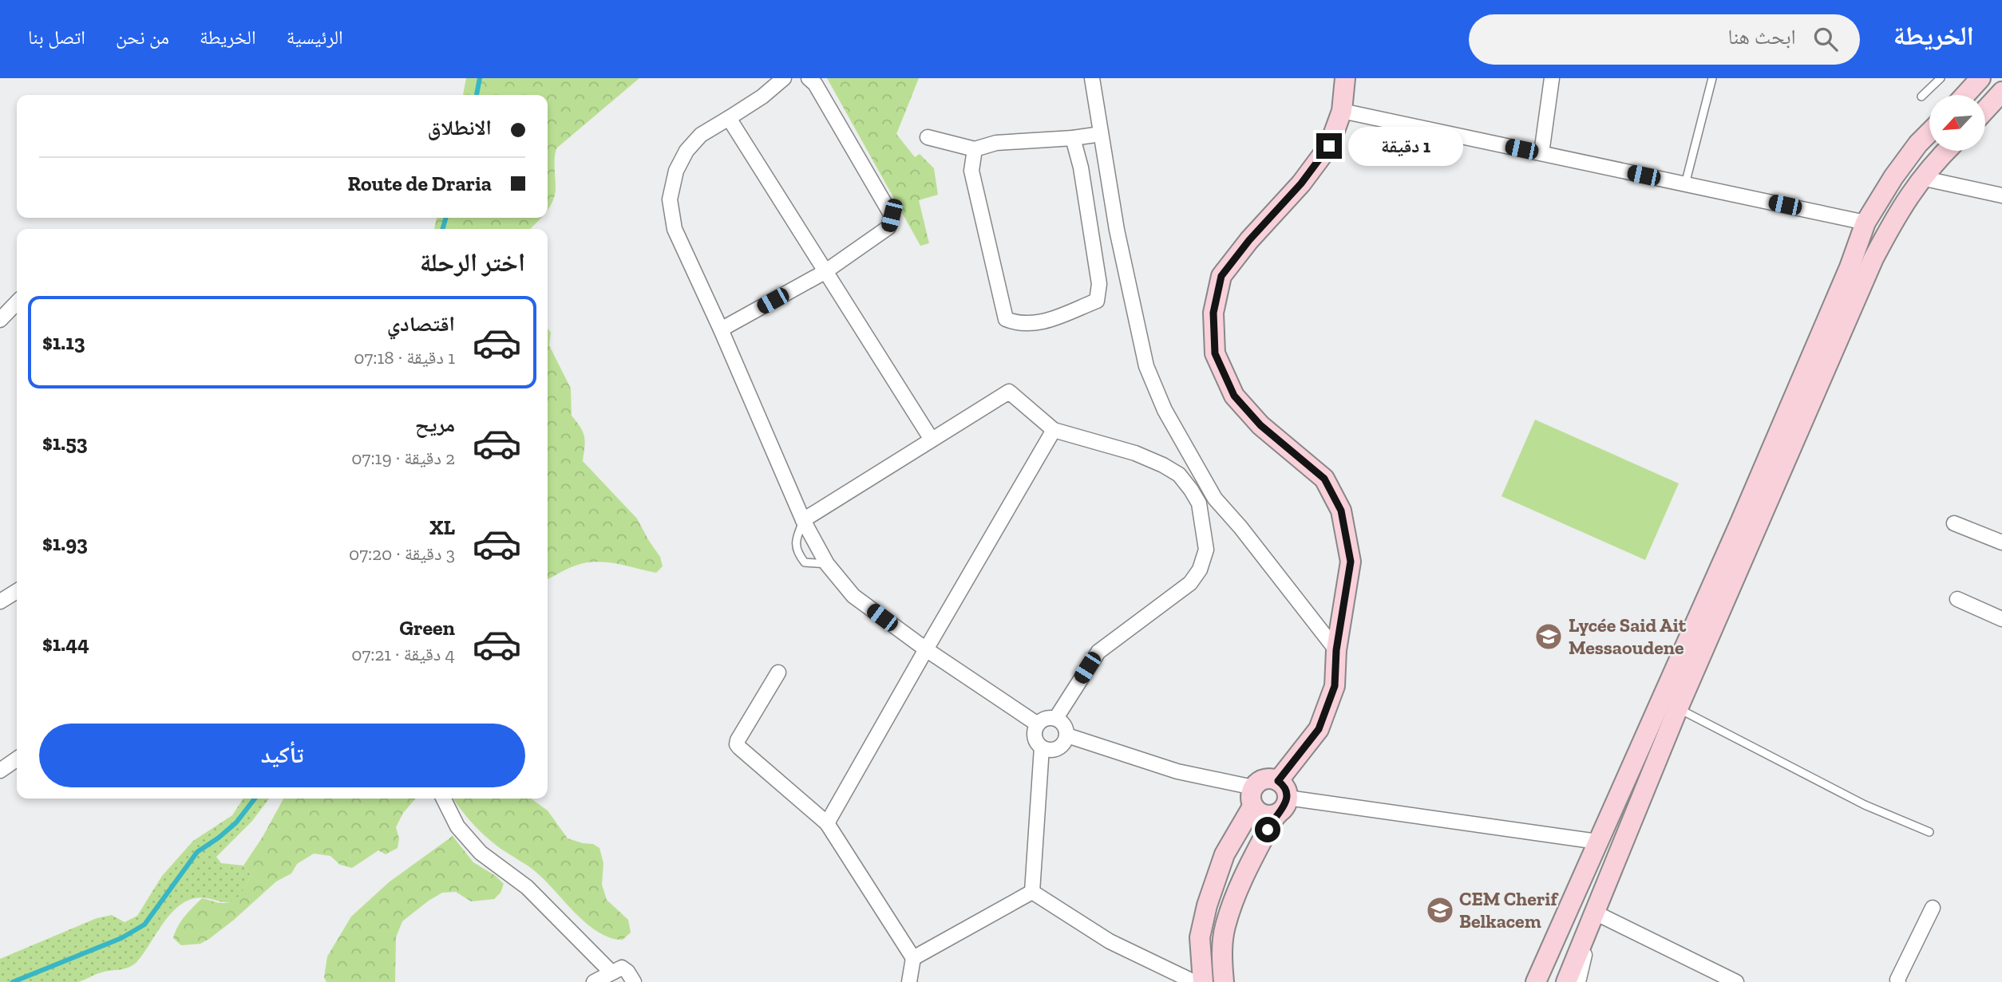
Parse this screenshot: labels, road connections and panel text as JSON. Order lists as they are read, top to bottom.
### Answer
{
  "places": {
    "school or university": ["Lycée Said Ait Messaoudene", "CEM Cherif Belkacem"]
  },
  "north": "bottom left",
  "page": {
    "header": "الخريطة",
    "search": "ابحث هنا",
    "nav": [
      "الرئيسية",
      "الخريطة",
      "من نحن",
      "اتصل بنا"
    ],
    "banner": ["الانطلاق", "Route de Draria"],
    "bubble": "1 دقيقة",
    "heading": "اختر الرحلة",
    "list": [
      {
        "name": "اقتصادي",
        "note": "1 دقيقة · 07:18",
        "value": "$1.13"
      },
      {
        "name": "مريح",
        "note": "2 دقيقة · 07:19",
        "value": "$1.53"
      },
      {
        "name": "XL",
        "note": "3 دقيقة · 07:20",
        "value": "$1.93"
      },
      {
        "name": "Green",
        "note": "4 دقيقة · 07:21",
        "value": "$1.44"
      }
    ],
    "buttons": "تأكيد"
  }
}
